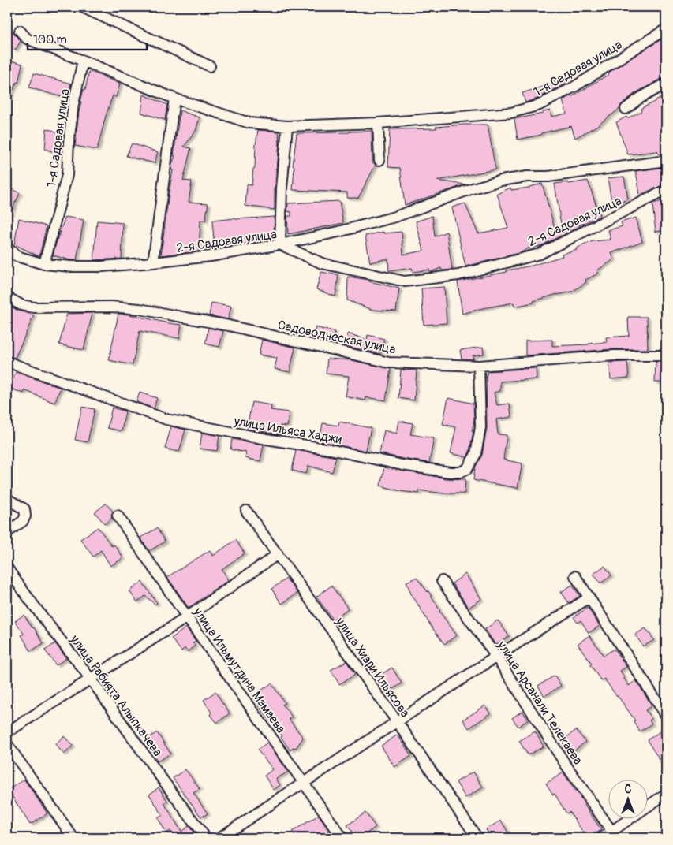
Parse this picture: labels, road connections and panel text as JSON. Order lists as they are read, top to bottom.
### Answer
{
  "streets": {
    "street": [
      "1-я Садовая улица",
      "2-я Садовая улица",
      "Садоводческая улица",
      "улица Ильяса Хаджи",
      "улица Хизри Ильясова",
      "улица Ильмутдина Мамаева",
      "улица Рабията Алыпкачева",
      "улица Арсанали Телекаева"
    ]
  },
  "crossings": [
    ["1-я Садовая улица", "2-я Садовая улица"],
    ["Садоводческая улица", "улица Ильяса Хаджи"]
  ],
  "scale_bar": "100 m",
  "north": "top"
}
